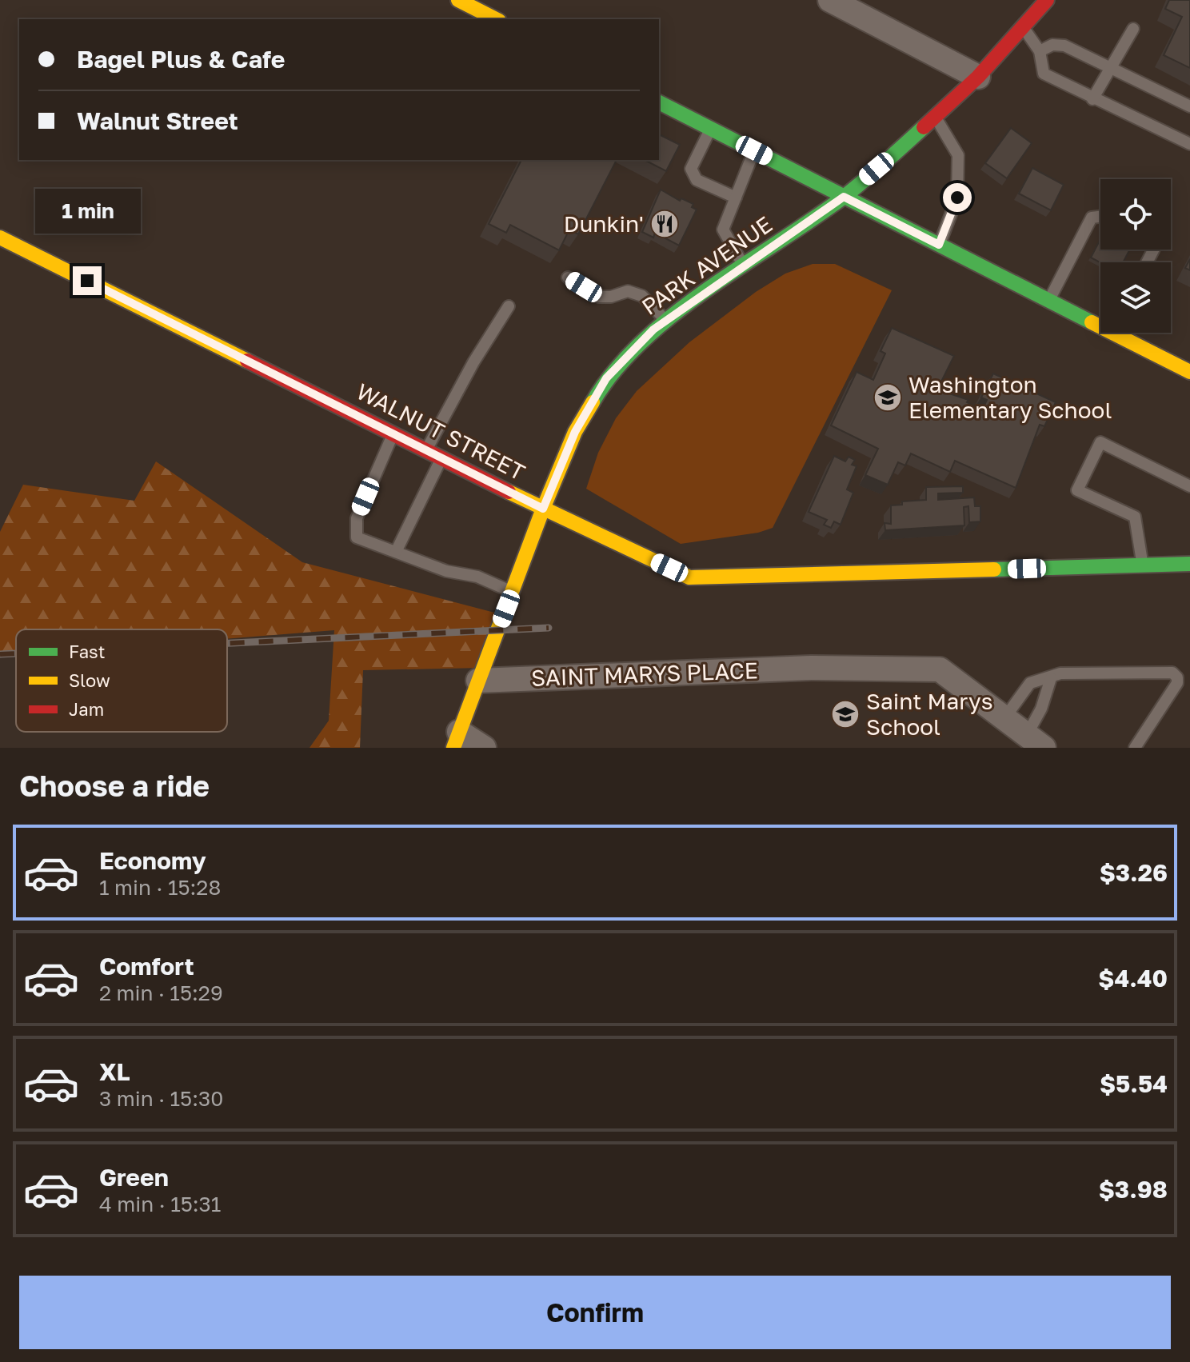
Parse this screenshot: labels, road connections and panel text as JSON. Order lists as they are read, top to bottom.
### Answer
{
  "streets": {
    "street": ["PARK AVENUE", "WALNUT STREET", "SAINT MARYS PLACE"]
  },
  "crossings": [
    ["PARK AVENUE", "WALNUT STREET"],
    ["PARK AVENUE", "SAINT MARYS PLACE"]
  ],
  "places": {
    "restaurant": ["Dunkin'"],
    "school or university": ["Washington Elementary School", "Saint Marys School"]
  },
  "legend": ["Fast", "Slow", "Jam"],
  "page": {
    "banner": ["Bagel Plus & Cafe", "Walnut Street"],
    "bubble": "1 min",
    "heading": "Choose a ride",
    "list": [
      {
        "name": "Economy",
        "note": "1 min · 15:28",
        "value": "$3.26"
      },
      {
        "name": "Comfort",
        "note": "2 min · 15:29",
        "value": "$4.40"
      },
      {
        "name": "XL",
        "note": "3 min · 15:30",
        "value": "$5.54"
      },
      {
        "name": "Green",
        "note": "4 min · 15:31",
        "value": "$3.98"
      }
    ],
    "buttons": "Confirm"
  }
}
